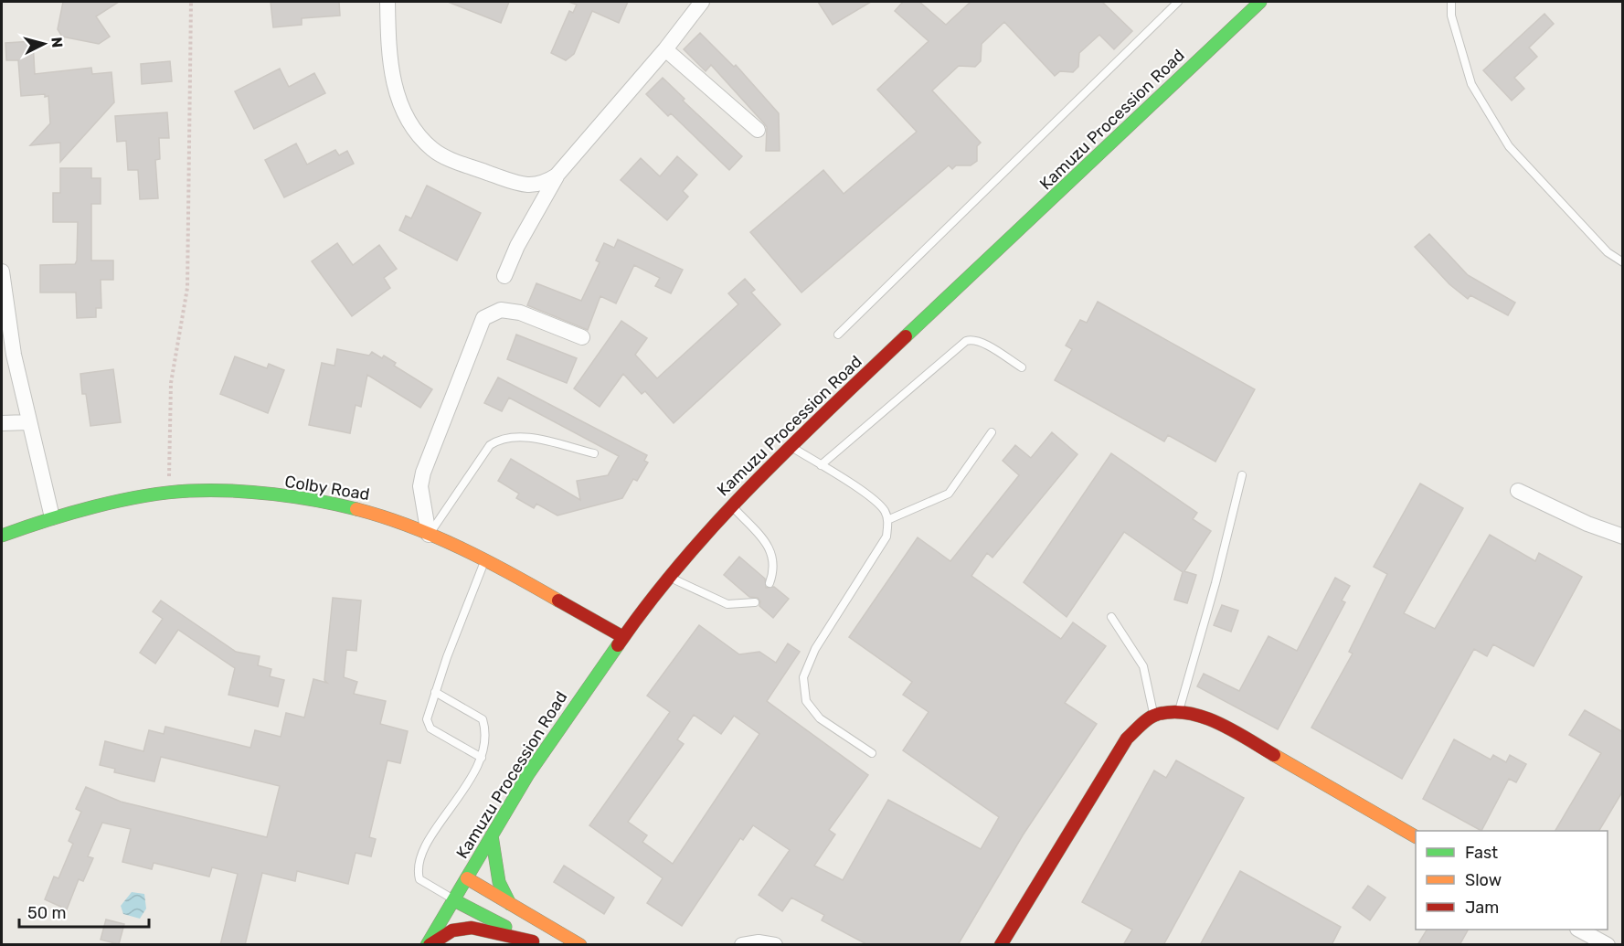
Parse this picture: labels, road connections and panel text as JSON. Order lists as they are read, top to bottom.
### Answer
{
  "streets": {
    "main road": ["Kamuzu Procession Road", "Colby Road"]
  },
  "crossings": [
    ["Kamuzu Procession Road", "Colby Road"]
  ],
  "legend": ["Fast", "Slow", "Jam"],
  "scale_bar": "50 m",
  "north": "right"
}
